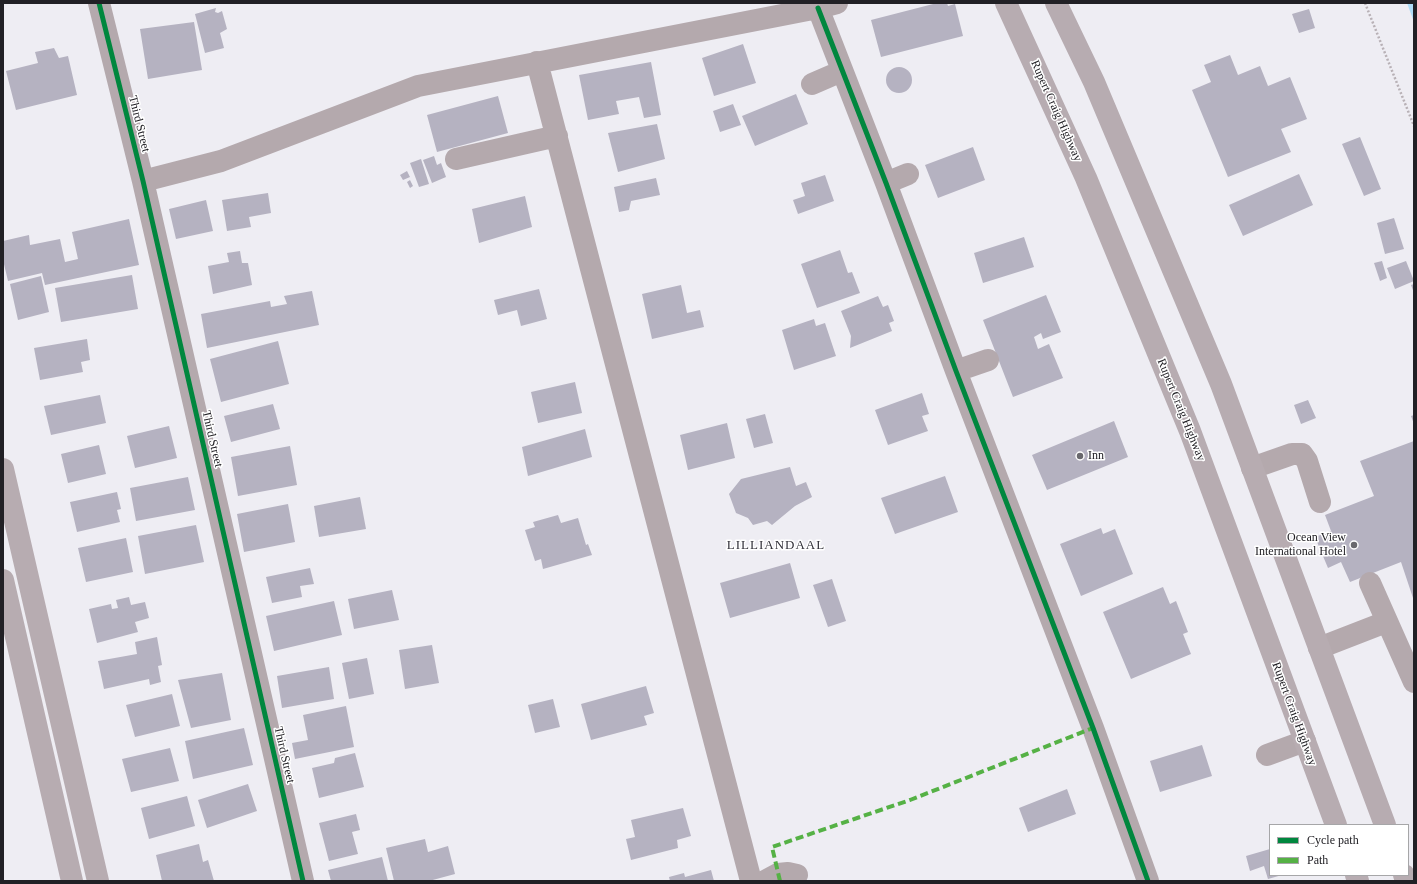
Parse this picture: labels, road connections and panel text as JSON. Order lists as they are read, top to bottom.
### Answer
{
  "streets": {
    "main road": ["Rupert Craig Highway"],
    "street": ["Third Street"]
  },
  "districts": ["LILLIANDAAL"],
  "places": ["Inn", "Ocean View International Hotel"],
  "legend": ["Cycle path", "Path"]
}
